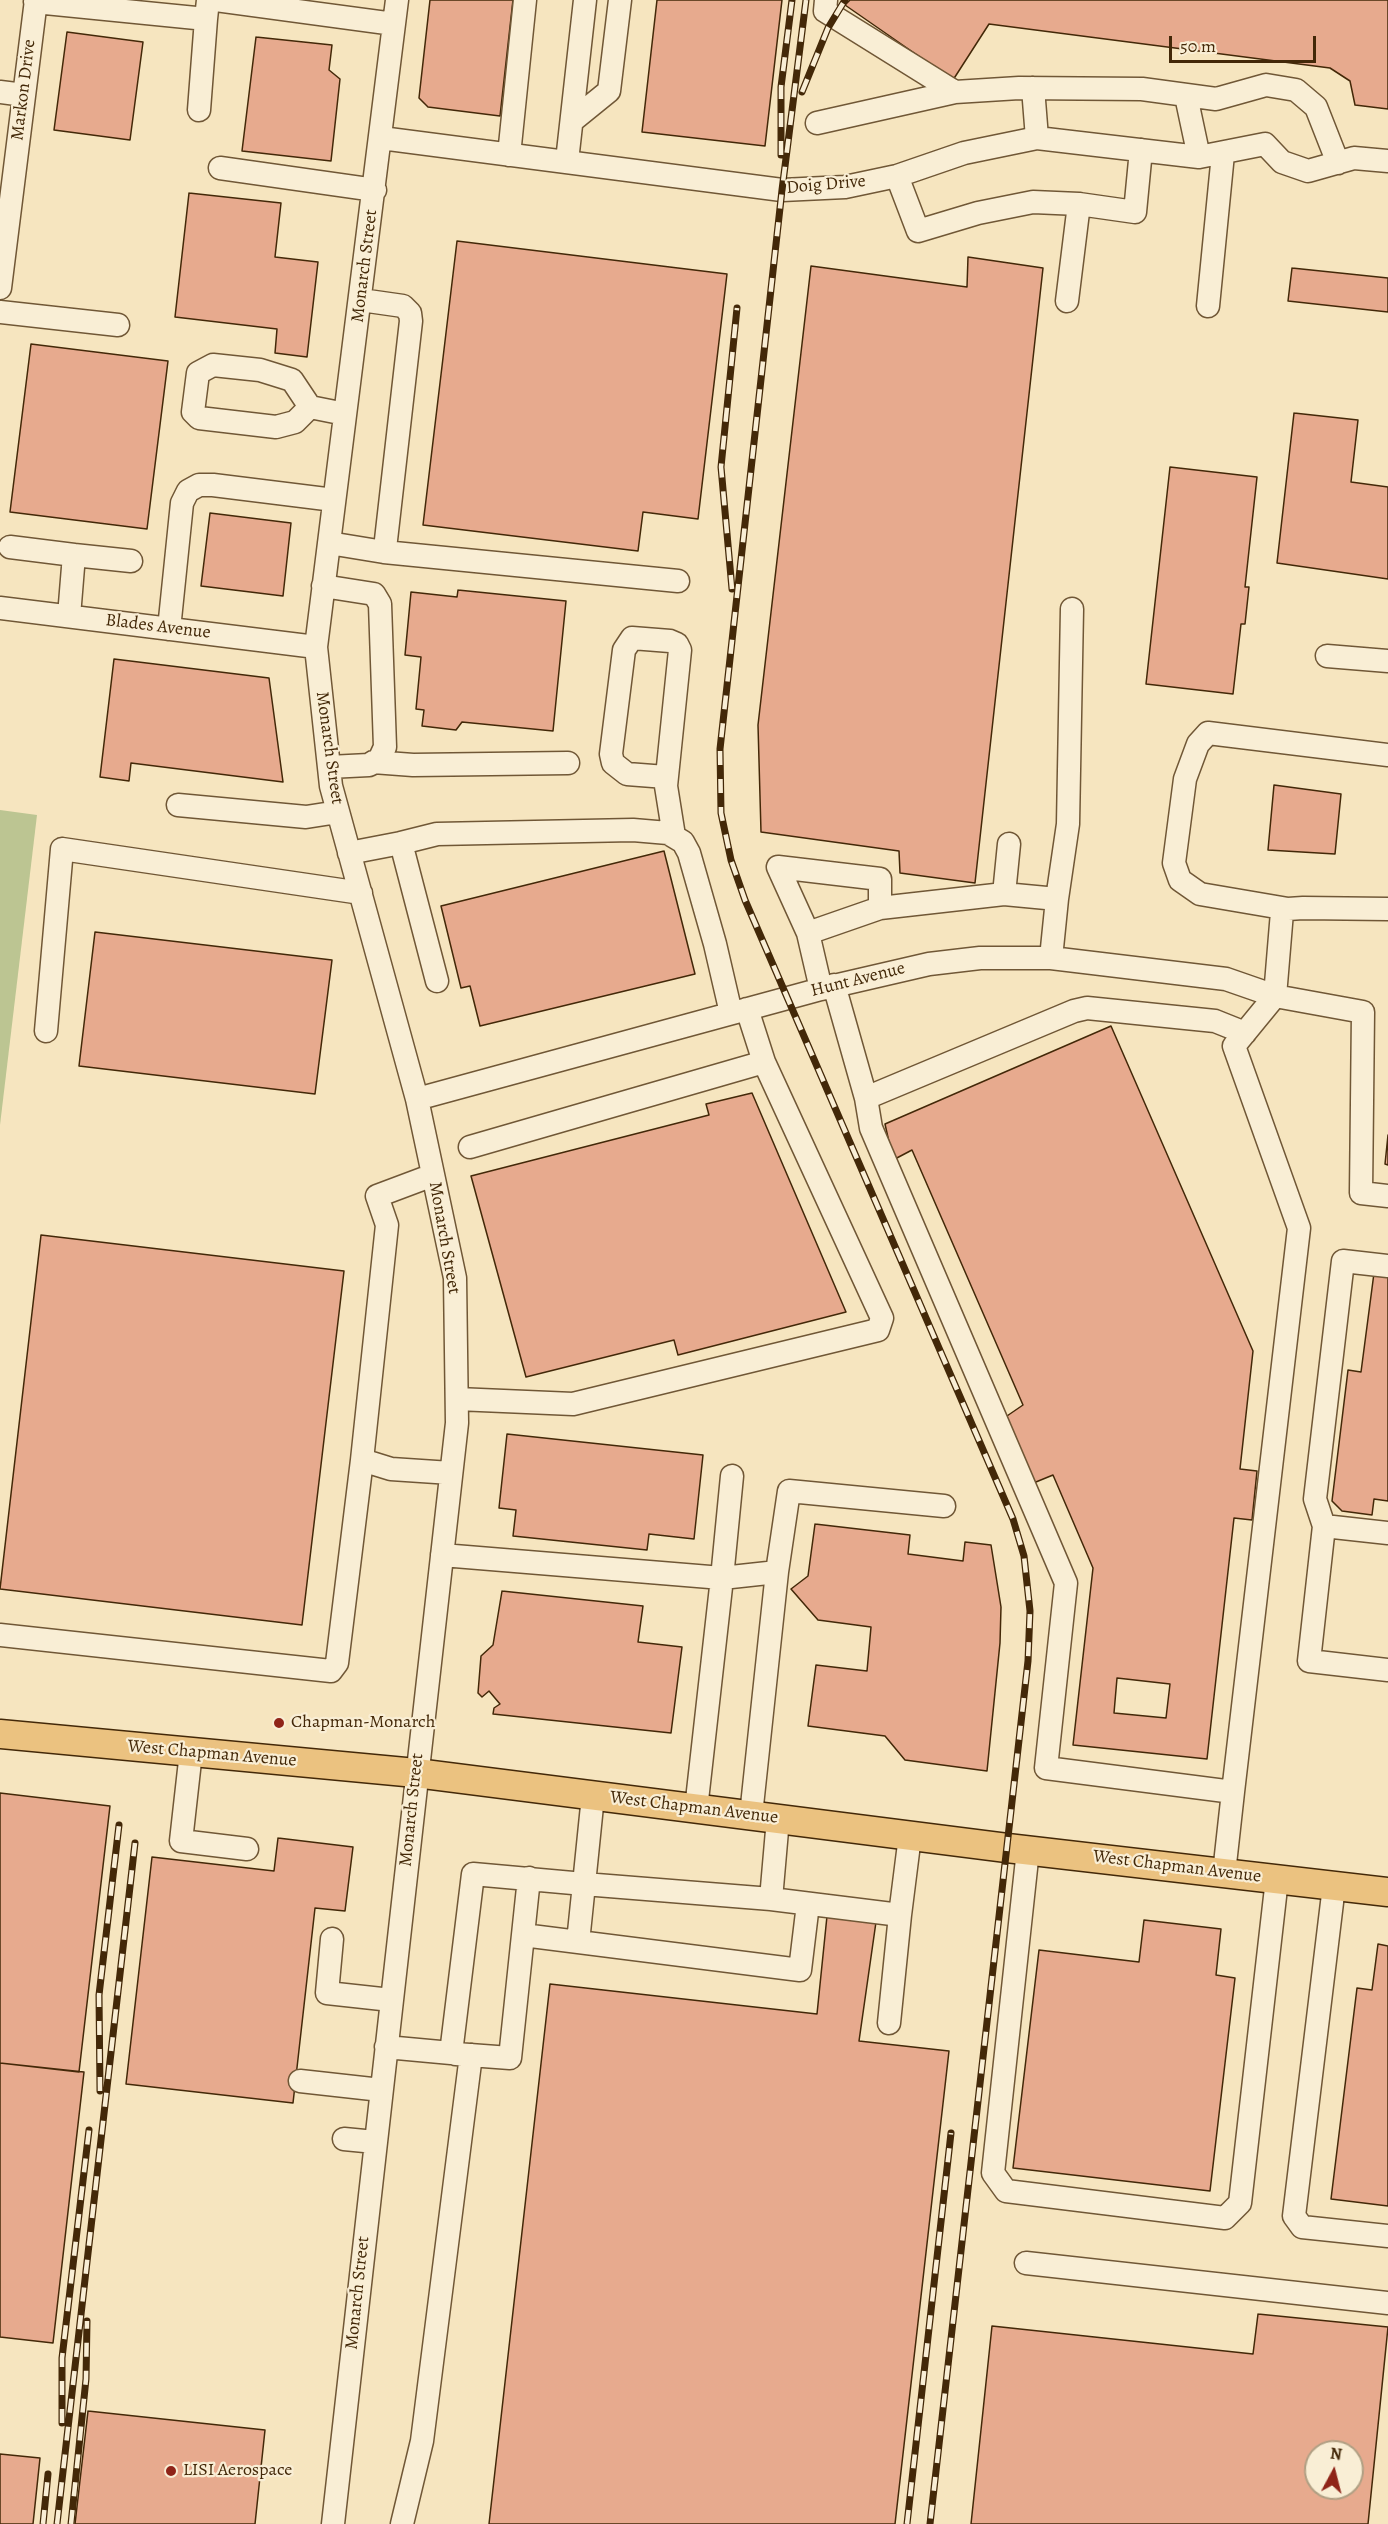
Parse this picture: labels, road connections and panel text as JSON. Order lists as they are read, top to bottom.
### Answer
{
  "streets": {
    "main road": ["West Chapman Avenue"],
    "street": [
      "Markon Drive",
      "Doig Drive",
      "Monarch Street",
      "Blades Avenue",
      "Hunt Avenue"
    ]
  },
  "crossings": [
    ["Doig Drive", "Monarch Street"],
    ["Monarch Street", "Blades Avenue"],
    ["Monarch Street", "Hunt Avenue"],
    ["Monarch Street", "West Chapman Avenue"]
  ],
  "places": ["Chapman-Monarch", "LISI Aerospace"],
  "scale_bar": "50 m",
  "north": "top"
}
